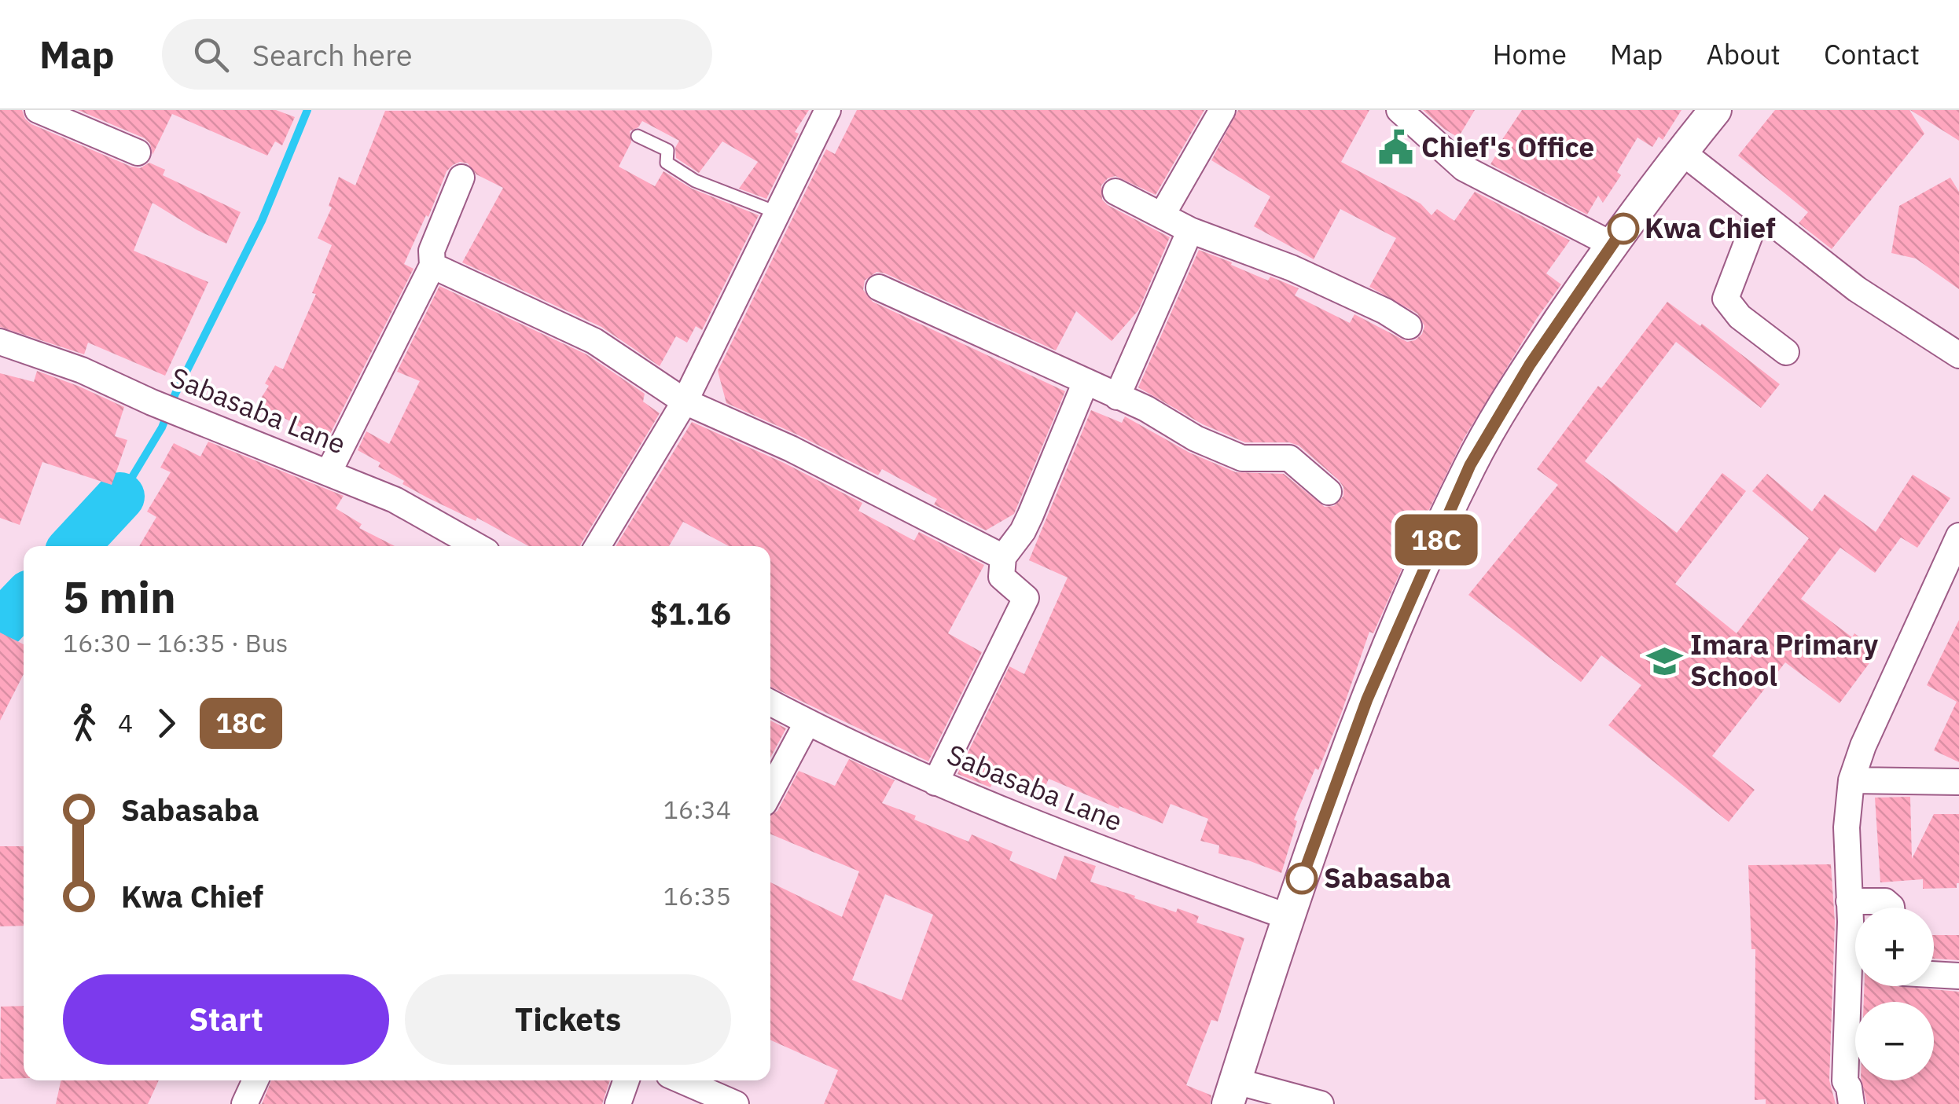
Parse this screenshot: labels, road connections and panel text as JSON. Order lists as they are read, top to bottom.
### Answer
{
  "streets": {
    "street": ["Sabasaba Lane"]
  },
  "places": {
    "public building": ["Chief's Office"],
    "other": ["Kwa Chief", "Sabasaba"],
    "school or university": ["Imara Primary School"]
  },
  "lines": ["bus line 18C"],
  "page": {
    "header": "Map",
    "search": "Search here",
    "nav": [
      "Home",
      "Map",
      "About",
      "Contact"
    ],
    "on_map": "18C",
    "heading": ["5 min", "16:30 – 16:35 · Bus", "$1.16"],
    "legs": ["4", "18C"],
    "list": [
      {
        "name": "Sabasaba",
        "value": "16:34"
      },
      {
        "name": "Kwa Chief",
        "value": "16:35"
      }
    ],
    "map_buttons": ["+", "−"],
    "buttons": ["Start", "Tickets"]
  }
}
